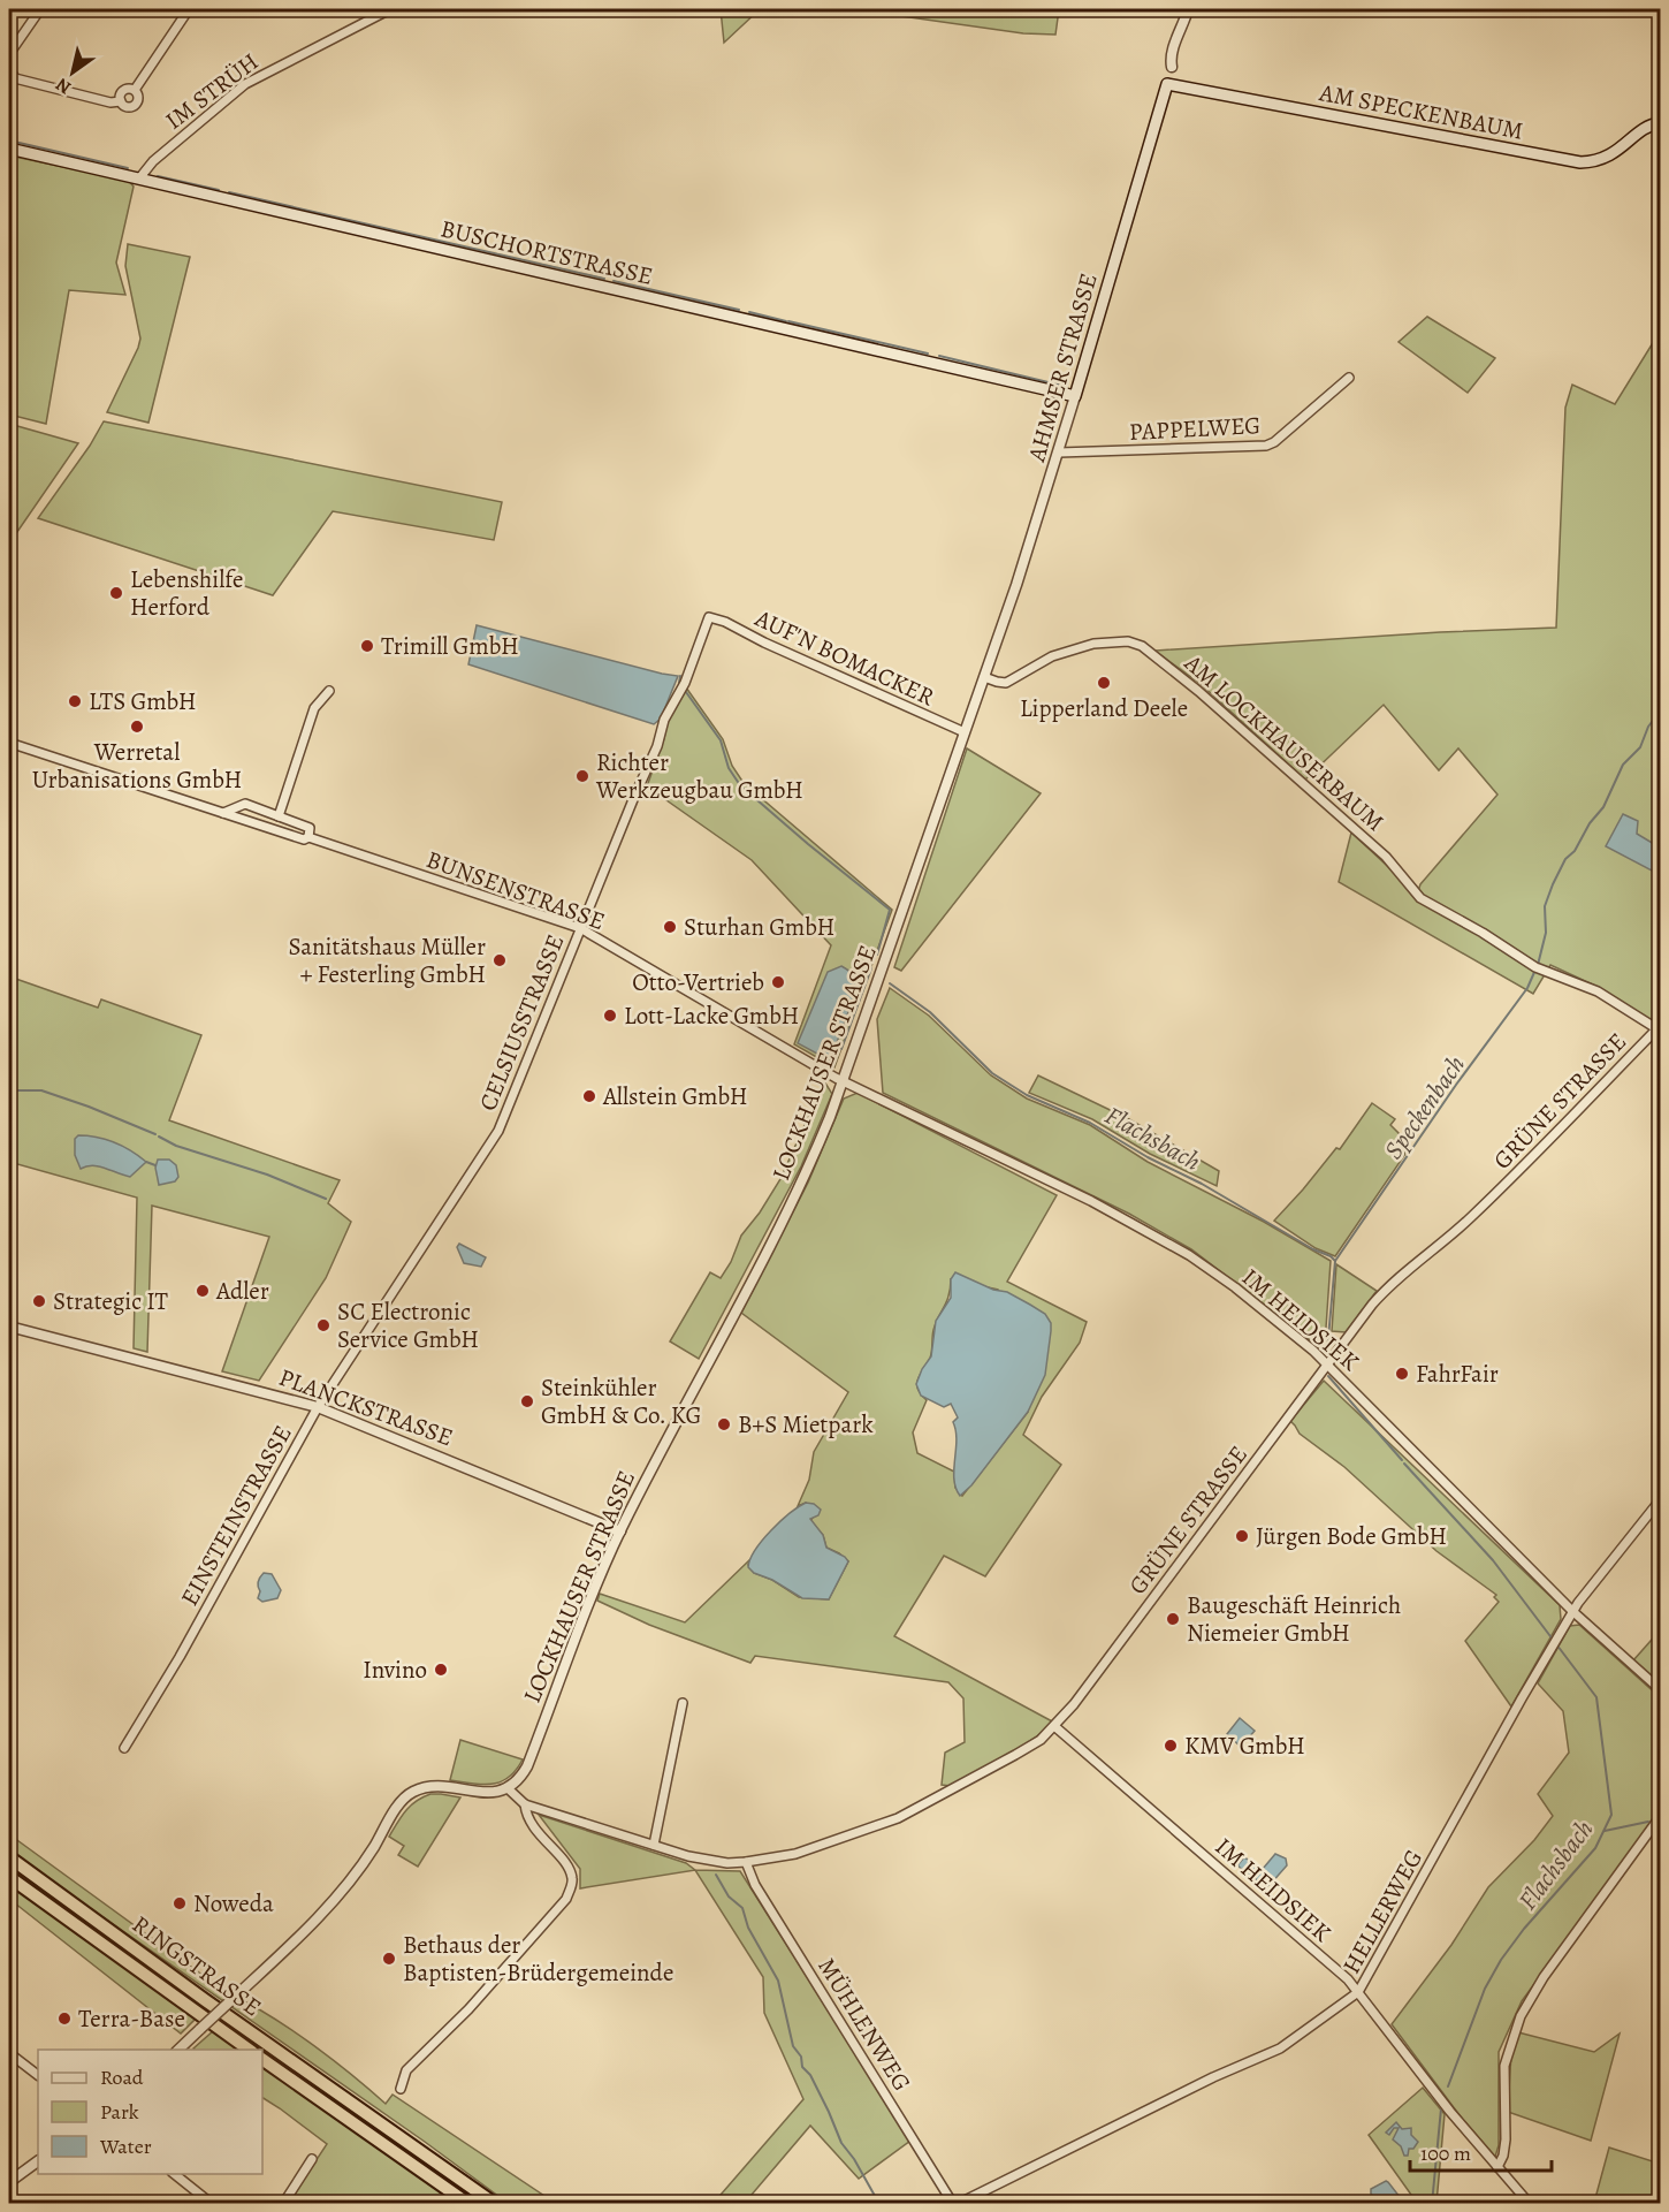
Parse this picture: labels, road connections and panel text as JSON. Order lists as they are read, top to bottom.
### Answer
{
  "streets": {
    "highway": ["RINGSTRASSE"],
    "main road": ["AM SPECKENBAUM", "BUSCHORTSTRASSE", "AHMSER STRASSE"],
    "street": [
      "IM STRÜH",
      "PAPPELWEG",
      "AUF'N BOMACKER",
      "AM LOCKHAUSERBAUM",
      "BUNSENSTRASSE",
      "CELSIUSSTRASSE",
      "LOCKHAUSER STRASSE",
      "GRÜNE STRASSE",
      "IM HEIDSIEK",
      "PLANCKSTRASSE",
      "EINSTEINSTRASSE",
      "HELLERWEG",
      "MÜHLENWEG"
    ]
  },
  "crossings": [
    ["IM STRÜH", "BUSCHORTSTRASSE"],
    ["AM SPECKENBAUM", "AHMSER STRASSE"],
    ["BUSCHORTSTRASSE", "AHMSER STRASSE"],
    ["AHMSER STRASSE", "PAPPELWEG"],
    ["AHMSER STRASSE", "AM LOCKHAUSERBAUM"],
    ["AHMSER STRASSE", "LOCKHAUSER STRASSE"],
    ["AUF'N BOMACKER", "CELSIUSSTRASSE"],
    ["AUF'N BOMACKER", "LOCKHAUSER STRASSE"],
    ["AM LOCKHAUSERBAUM", "LOCKHAUSER STRASSE"],
    ["AM LOCKHAUSERBAUM", "GRÜNE STRASSE"],
    ["BUNSENSTRASSE", "CELSIUSSTRASSE"],
    ["BUNSENSTRASSE", "LOCKHAUSER STRASSE"],
    ["BUNSENSTRASSE", "IM HEIDSIEK"],
    ["CELSIUSSTRASSE", "EINSTEINSTRASSE"],
    ["LOCKHAUSER STRASSE", "GRÜNE STRASSE"],
    ["LOCKHAUSER STRASSE", "IM HEIDSIEK"],
    ["LOCKHAUSER STRASSE", "PLANCKSTRASSE"],
    ["GRÜNE STRASSE", "IM HEIDSIEK"],
    ["GRÜNE STRASSE", "MÜHLENWEG"],
    ["IM HEIDSIEK", "HELLERWEG"],
    ["PLANCKSTRASSE", "EINSTEINSTRASSE"],
    ["HELLERWEG", "MÜHLENWEG"]
  ],
  "water": ["Speckenbach", "Flachsbach"],
  "places": [
    "Lebenshilfe Herford",
    "Trimill GmbH",
    "Lipperland Deele",
    "LTS GmbH",
    "Werretal Urbanisations GmbH",
    "Richter Werkzeugbau GmbH",
    "Sturhan GmbH",
    "Sanitätshaus Müller + Festerling GmbH",
    "Otto-Vertrieb",
    "Lott-Lacke GmbH",
    "Allstein GmbH",
    "Adler",
    "Strategic IT",
    "SC Electronic Service GmbH",
    "FahrFair",
    "Steinkühler GmbH & Co. KG",
    "B+S Mietpark",
    "Jürgen Bode GmbH",
    "Baugeschäft Heinrich Niemeier GmbH",
    "Invino",
    "KMV GmbH",
    "Noweda",
    "Bethaus der Baptisten-Brüdergemeinde",
    "Terra-Base"
  ],
  "legend": ["Road", "Park", "Water"],
  "scale_bar": "100 m",
  "north": "bottom left"
}
